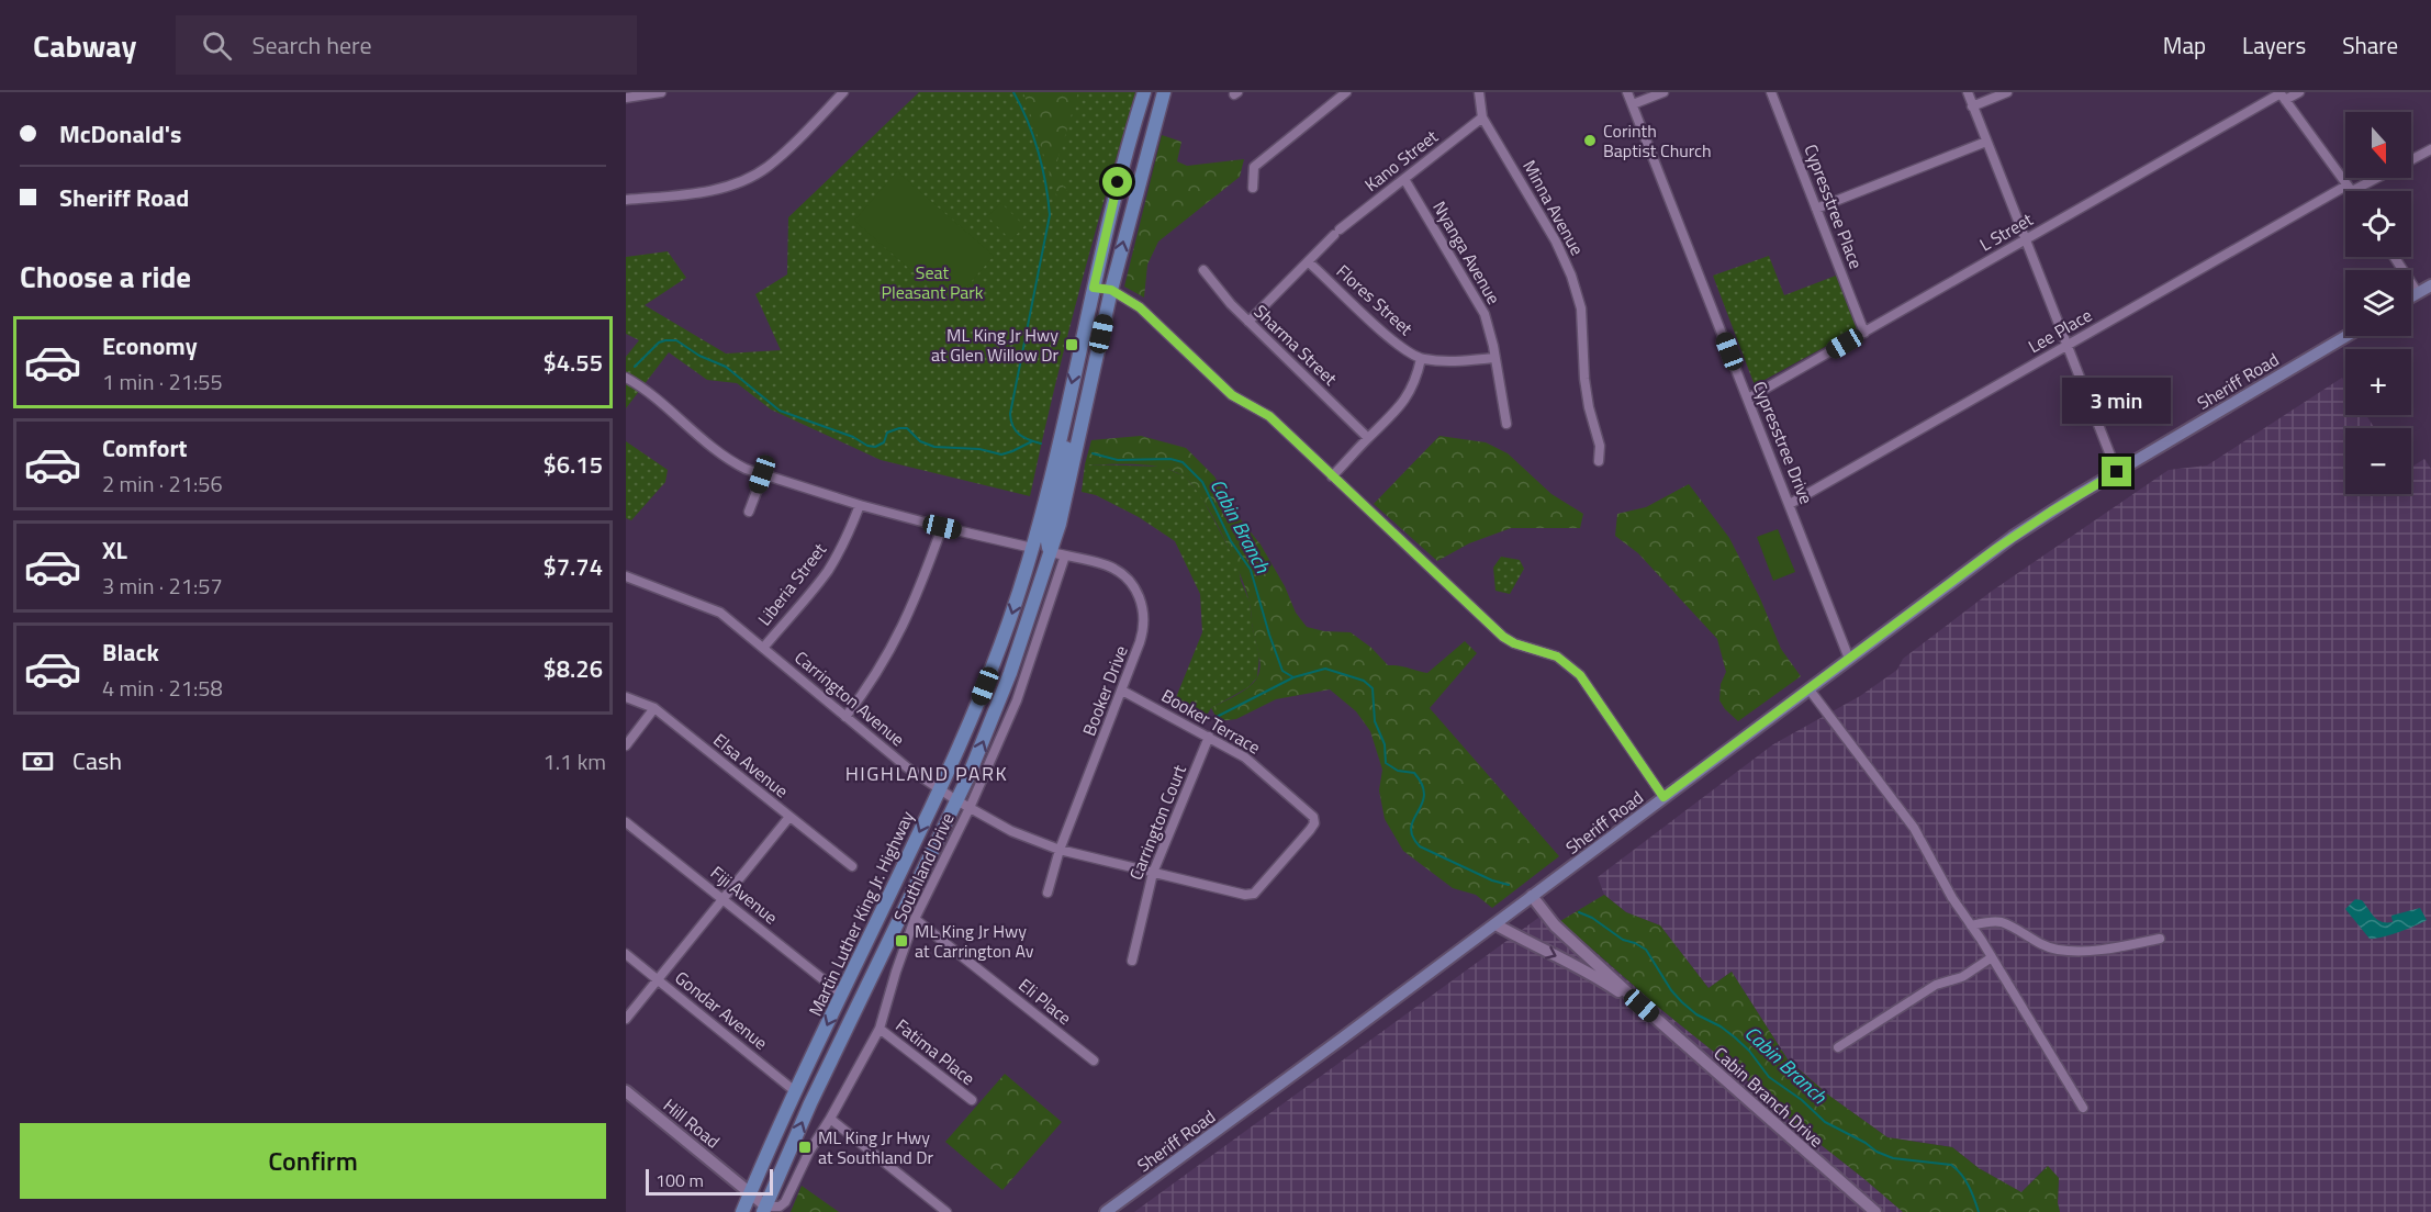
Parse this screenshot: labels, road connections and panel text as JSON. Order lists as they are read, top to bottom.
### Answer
{
  "streets": {
    "main road": ["Sheriff Road", "Martin Luther King Jr. Highway"],
    "street": [
      "Kano Street",
      "Cypresstree Place",
      "Minna Avenue",
      "L Street",
      "Nyanga Avenue",
      "Flores Street",
      "Lee Place",
      "Sharma Street",
      "Cypresstree Drive",
      "Liberia Street",
      "Booker Drive",
      "Carrington Avenue",
      "Booker Terrace",
      "Elsa Avenue",
      "Carrington Court",
      "Southland Drive",
      "Fiji Avenue",
      "Eli Place",
      "Gondar Avenue",
      "Fatima Place",
      "Cabin Branch Drive",
      "Hill Road"
    ]
  },
  "crossings": [
    ["Kano Street", "Minna Avenue"],
    ["Kano Street", "Nyanga Avenue"],
    ["Kano Street", "Flores Street"],
    ["Kano Street", "Sharma Street"],
    ["Cypresstree Place", "L Street"],
    ["L Street", "Cypresstree Drive"],
    ["Lee Place", "Cypresstree Drive"],
    ["Sheriff Road", "Cypresstree Drive"],
    ["Sheriff Road", "Cabin Branch Drive"],
    ["Liberia Street", "Carrington Avenue"],
    ["Booker Drive", "Carrington Avenue"],
    ["Booker Drive", "Booker Terrace"],
    ["Booker Drive", "Southland Drive"],
    ["Booker Drive", "Martin Luther King Jr. Highway"],
    ["Carrington Avenue", "Booker Terrace"],
    ["Carrington Avenue", "Carrington Court"],
    ["Carrington Avenue", "Southland Drive"],
    ["Carrington Avenue", "Martin Luther King Jr. Highway"],
    ["Booker Terrace", "Carrington Court"],
    ["Southland Drive", "Martin Luther King Jr. Highway"],
    ["Southland Drive", "Eli Place"],
    ["Southland Drive", "Fatima Place"],
    ["Southland Drive", "Hill Road"],
    ["Fiji Avenue", "Martin Luther King Jr. Highway"],
    ["Martin Luther King Jr. Highway", "Gondar Avenue"],
    ["Martin Luther King Jr. Highway", "Hill Road"]
  ],
  "districts": ["HIGHLAND PARK"],
  "water": ["Cabin Branch"],
  "parks": ["Seat Pleasant Park"],
  "places": {
    "other": ["Corinth Baptist Church"],
    "transit": ["ML King Jr Hwy at Glen Willow Dr", "ML King Jr Hwy at Carrington Av", "ML King Jr Hwy at Southland Dr"]
  },
  "scale_bar": "100 m",
  "north": "bottom",
  "page": {
    "header": "Cabway",
    "search": "Search here",
    "nav": ["Map", "Layers", "Share"],
    "banner": ["McDonald's", "Sheriff Road"],
    "map_buttons": ["+", "−"],
    "heading": "Choose a ride",
    "list": [
      {
        "name": "Economy",
        "note": "1 min · 21:55",
        "value": "$4.55"
      },
      {
        "name": "Comfort",
        "note": "2 min · 21:56",
        "value": "$6.15"
      },
      {
        "name": "XL",
        "note": "3 min · 21:57",
        "value": "$7.74"
      },
      {
        "name": "Black",
        "note": "4 min · 21:58",
        "value": "$8.26"
      }
    ],
    "bubble": "3 min",
    "pay": ["Cash", "1.1 km"],
    "buttons": "Confirm",
    "scale": "100 m"
  }
}
